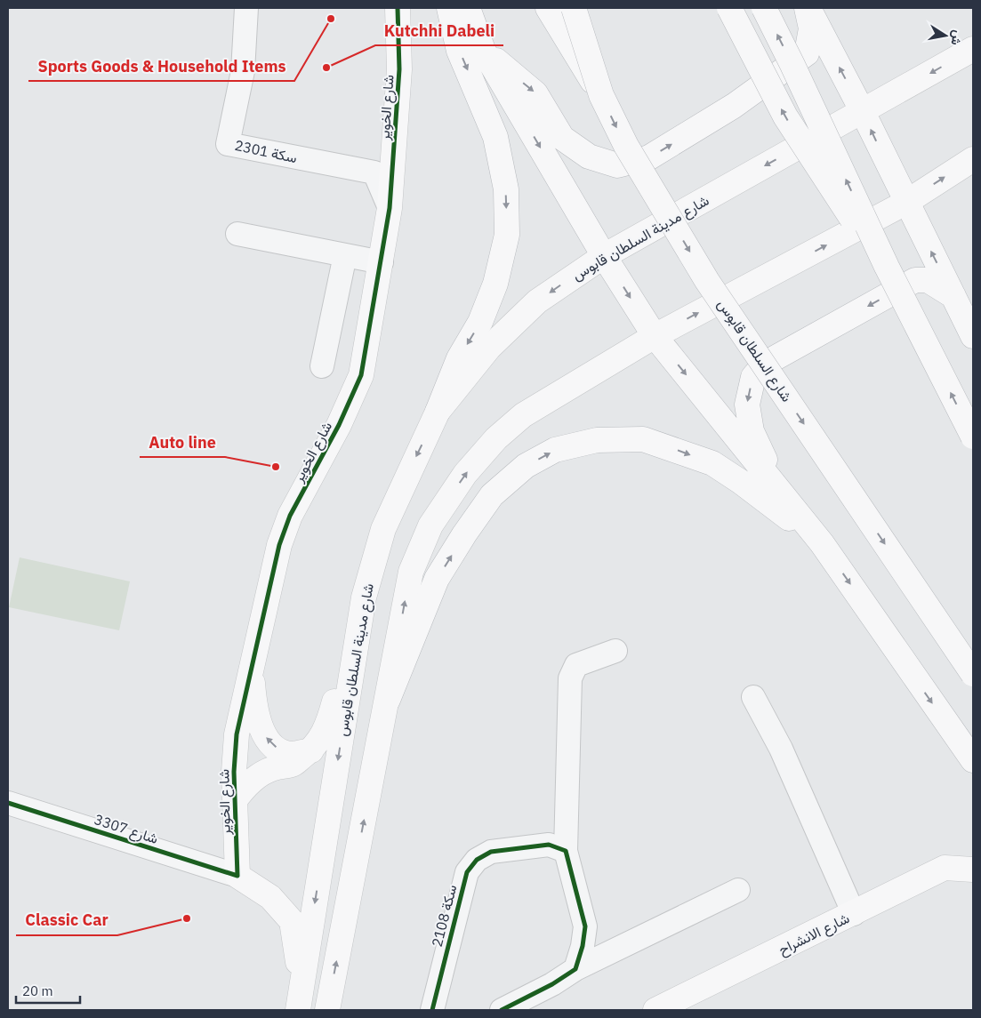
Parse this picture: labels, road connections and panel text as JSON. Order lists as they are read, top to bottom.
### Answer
{
  "streets": {
    "main road": [
      "شارع الخوير",
      "شارع مدينة السلطان قابوس",
      "شارع السلطان قابوس",
      "شارع الانشراح"
    ],
    "street": ["سكة 2301", "3307 شارع", "سكة 2108"]
  },
  "crossings": [
    ["شارع الخوير", "سكة 2301"],
    ["شارع الخوير", "3307 شارع"]
  ],
  "places": [
    "Sports Goods & Household Items",
    "Kutchhi Dabeli",
    "Auto line",
    "Classic Car"
  ],
  "scale_bar": "20 m",
  "north": "right"
}
